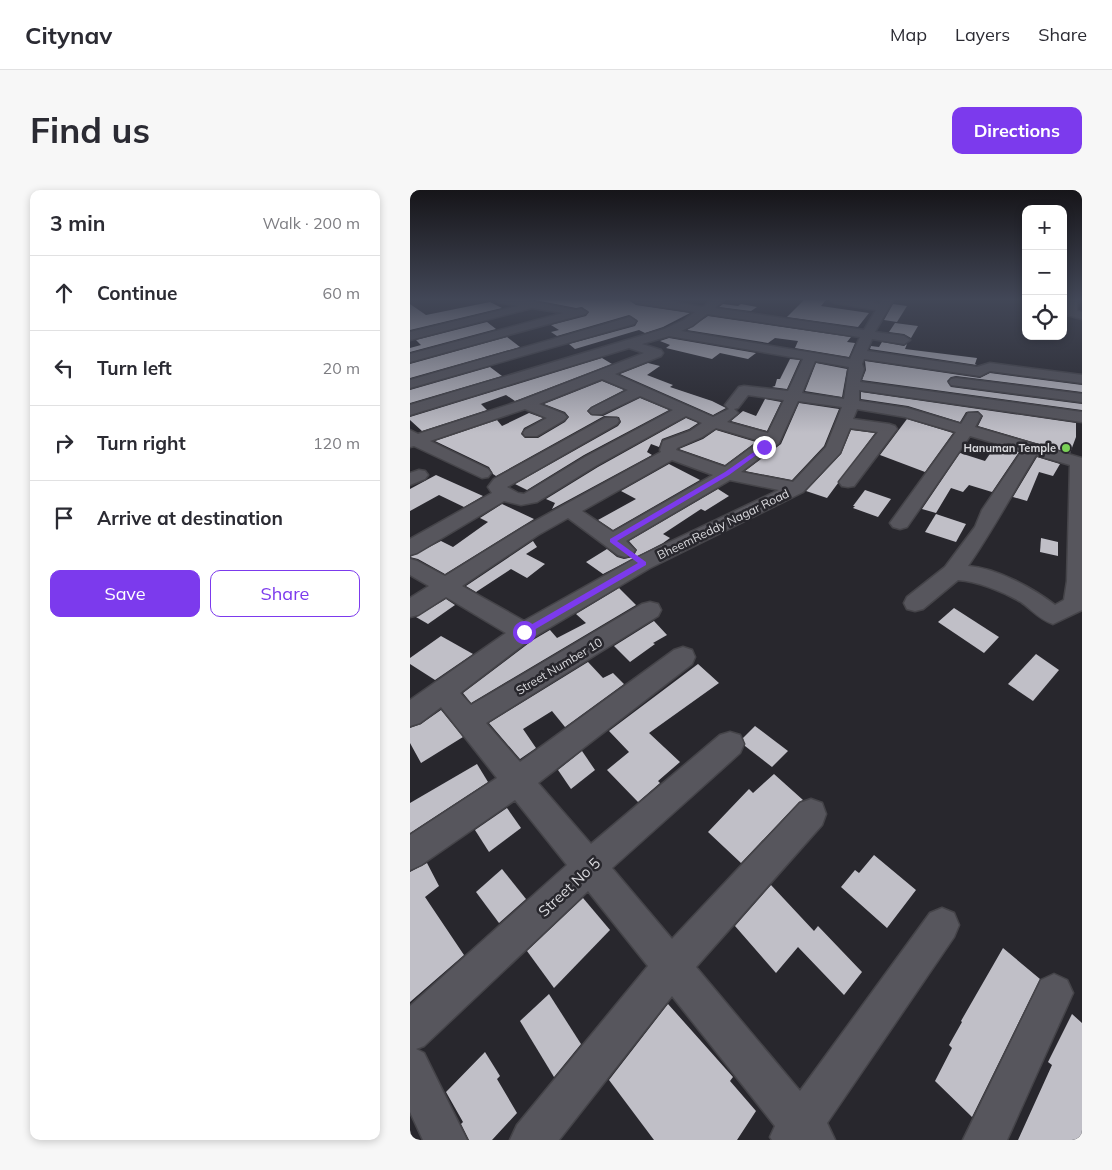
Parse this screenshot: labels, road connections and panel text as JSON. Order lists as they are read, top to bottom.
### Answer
{
  "streets": {
    "street": ["BheemReddy Nagar Road", "Street Number 10", "Street No 5"]
  },
  "places": ["Hanuman Temple"],
  "page": {
    "header": "Citynav",
    "nav": ["Map", "Layers", "Share"],
    "buttons": [
      "Directions",
      ["Save", "Share"]
    ],
    "title": "Find us",
    "heading": ["3 min", "Walk · 200 m"],
    "map_buttons": ["+", "−"],
    "list": [
      ["Continue", "60 m"],
      ["Turn left", "20 m"],
      ["Turn right", "120 m"],
      "Arrive at destination"
    ]
  }
}
